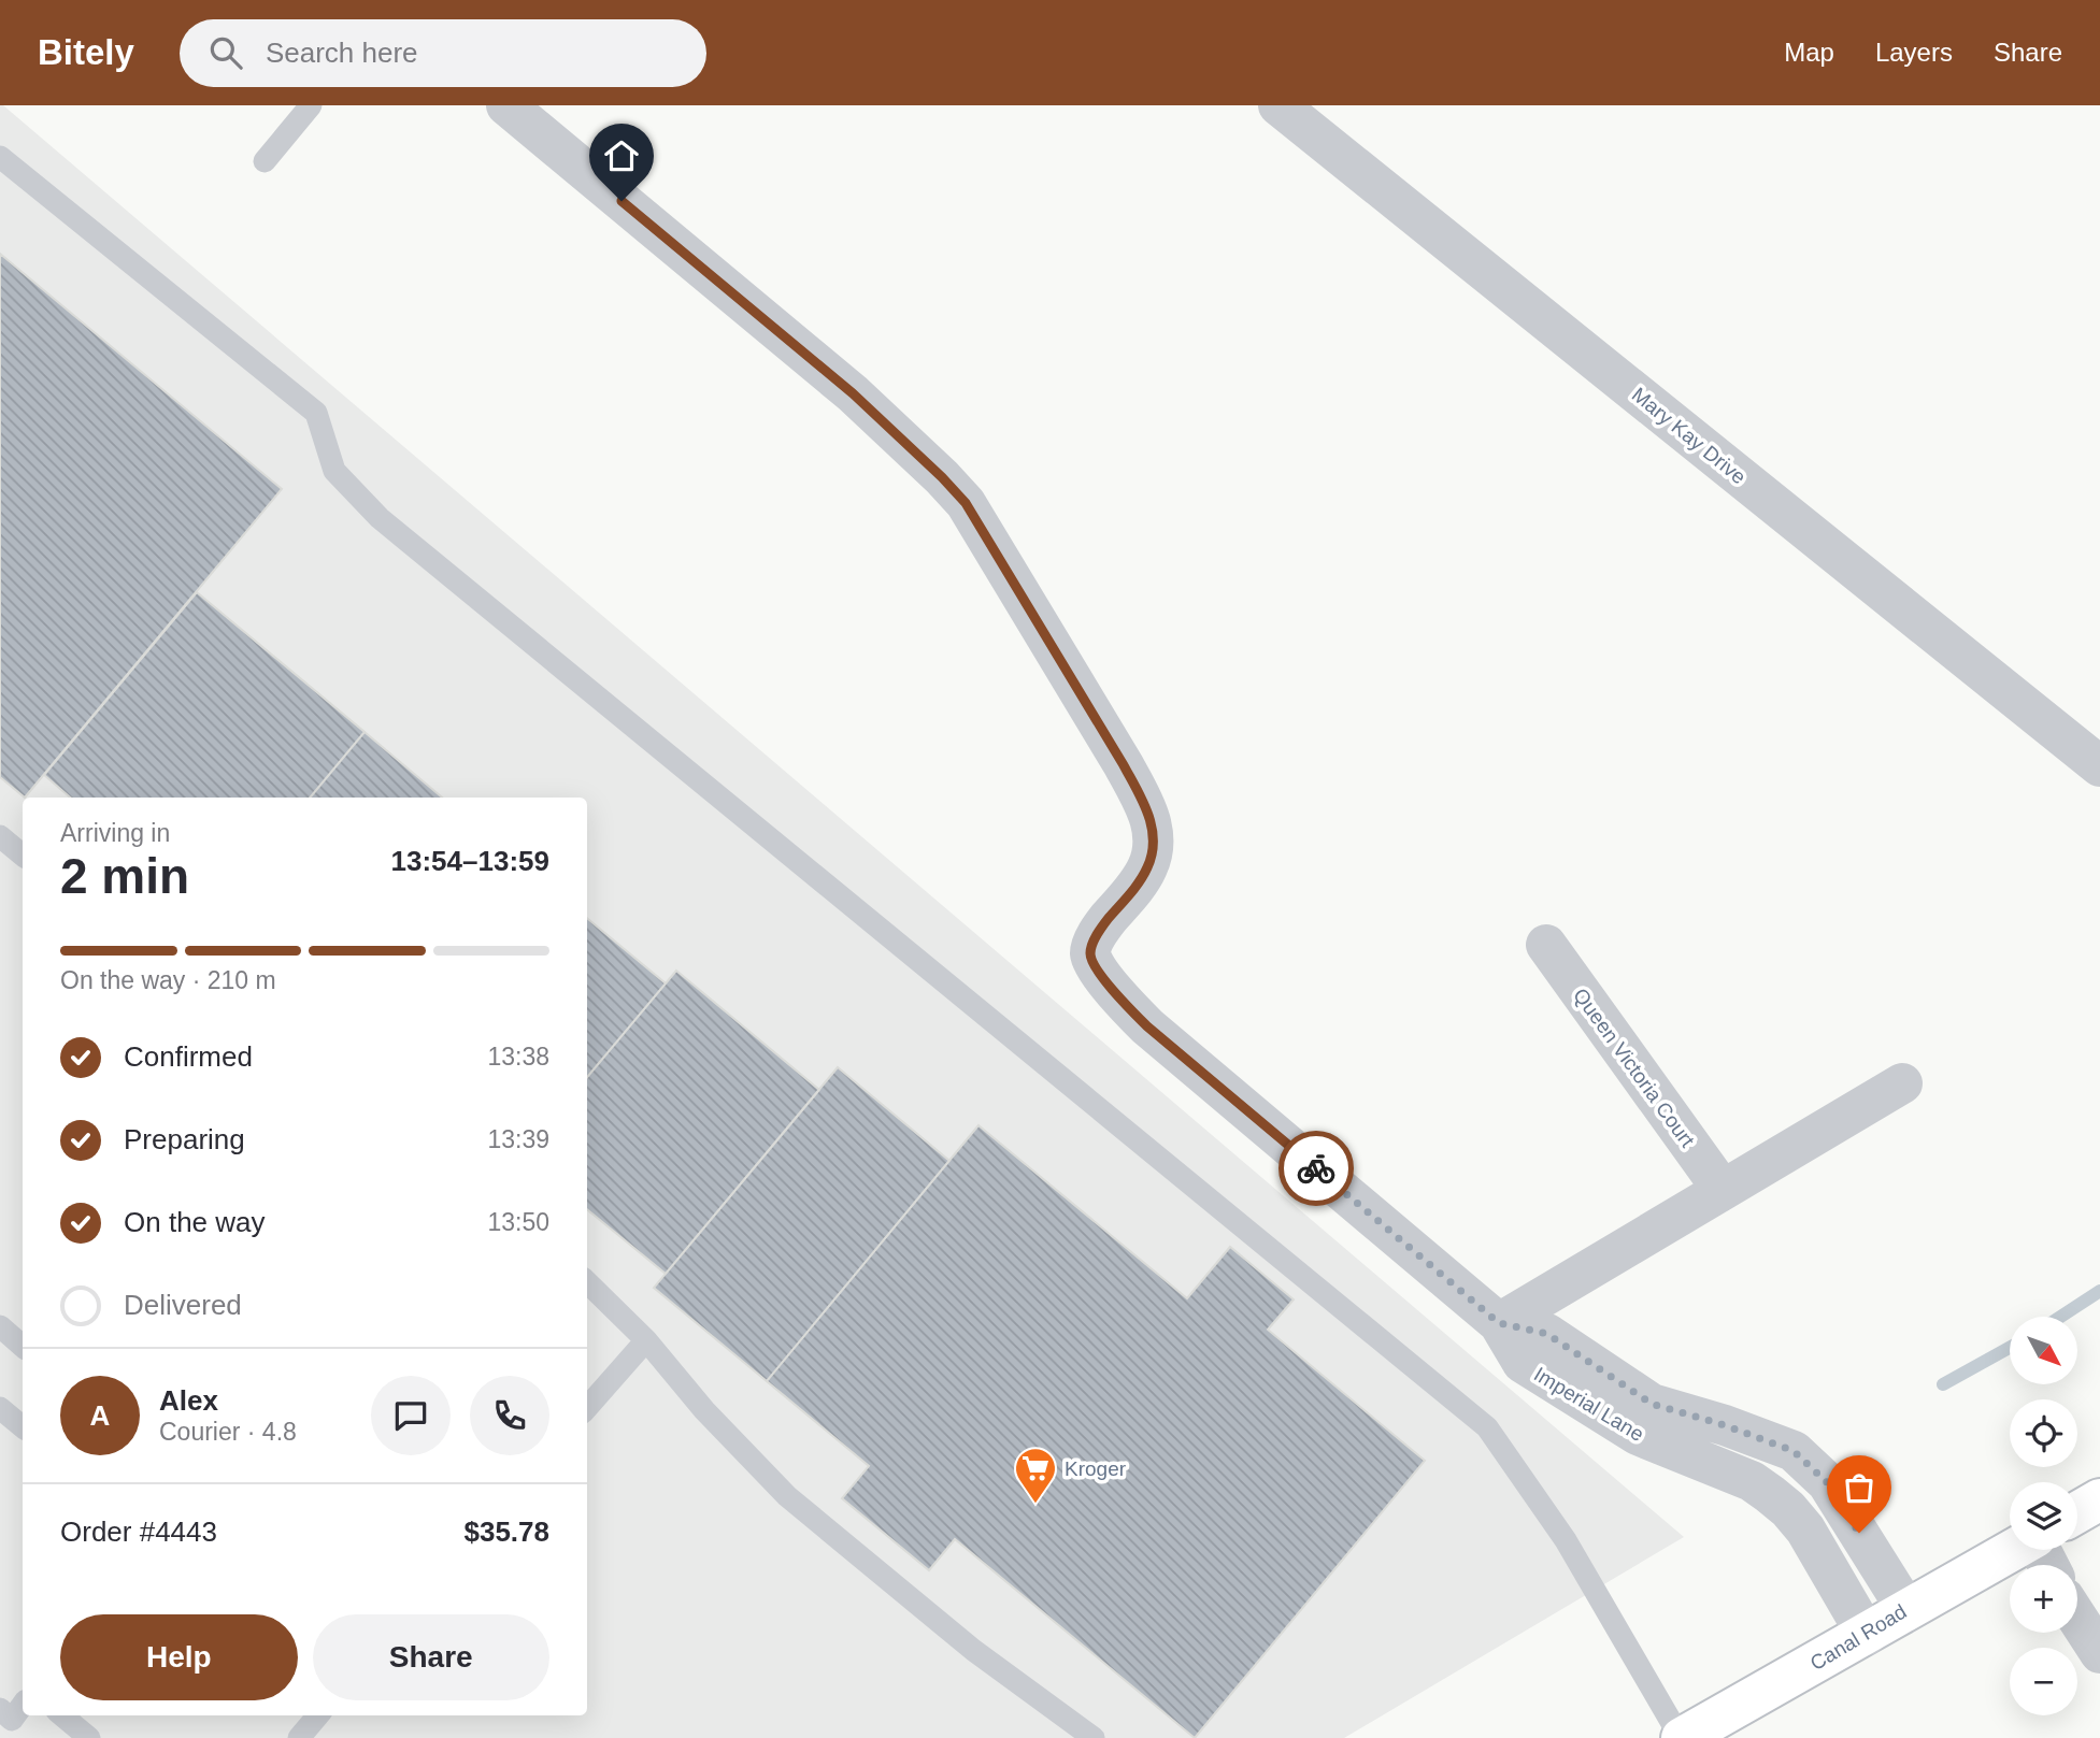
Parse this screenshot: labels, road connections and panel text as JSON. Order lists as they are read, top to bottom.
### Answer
{
  "streets": {
    "street": [
      "Mary Kay Drive",
      "Queen Victoria Court",
      "Imperial Lane",
      "Canal Road"
    ]
  },
  "crossings": [
    ["Imperial Lane", "Canal Road"]
  ],
  "places": {
    "supermarket": ["Kroger"]
  },
  "north": "bottom right",
  "page": {
    "header": "Bitely",
    "search": "Search here",
    "nav": ["Map", "Layers", "Share"],
    "heading": ["2 min", "Arriving in", "13:54–13:59"],
    "panel": [
      "Alex",
      "Courier · 4.8",
      "Order #4443",
      "$35.78"
    ],
    "bar": "On the way · 210 m",
    "list": [
      ["Confirmed", "13:38"],
      ["Preparing", "13:39"],
      ["On the way", "13:50"],
      "Delivered"
    ],
    "map_buttons": ["+", "−"],
    "round": "A",
    "buttons": ["Help", "Share"]
  }
}
